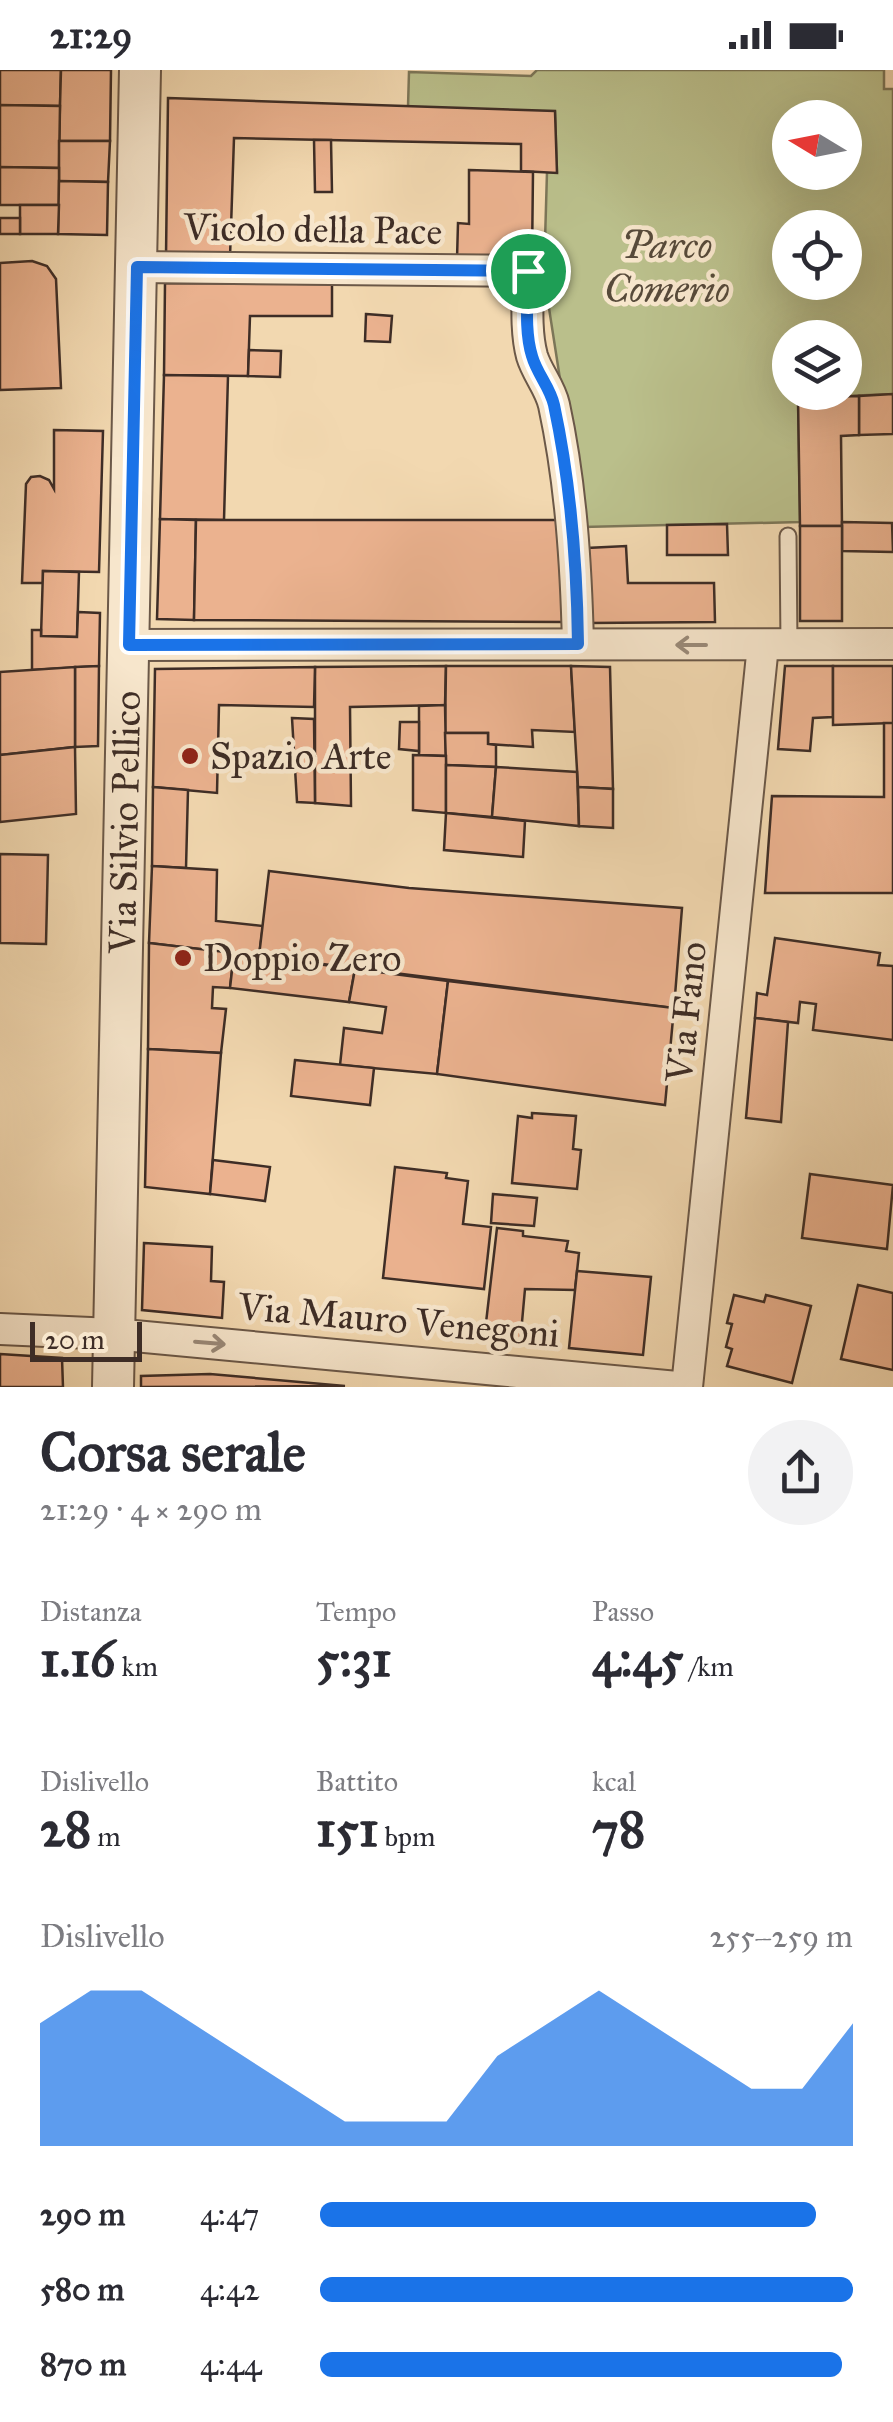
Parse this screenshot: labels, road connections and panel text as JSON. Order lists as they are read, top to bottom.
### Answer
{
  "streets": {
    "street": [
      "Vicolo della Pace",
      "Via Silvio Pellico",
      "Via Fano",
      "Via Mauro Venegoni"
    ]
  },
  "crossings": [
    ["Vicolo della Pace", "Via Silvio Pellico"],
    ["Via Silvio Pellico", "Via Mauro Venegoni"]
  ],
  "one_way": ["Via Mauro Venegoni"],
  "parks": ["Parco Comerio"],
  "places": ["Spazio Arte", "Doppio Zero"],
  "scale_bar": "20 m",
  "north": "left",
  "page": {
    "status": "21:29",
    "scale": "20 m",
    "heading": ["Corsa serale", "21:29 · 4 × 290 m"],
    "stats": [
      ["Distanza", "1.16 km"],
      ["Tempo", "5:31"],
      ["Passo", "4:45 /km"],
      ["Dislivello", "28 m"],
      ["Battito", "151 bpm"],
      ["kcal", "78"]
    ],
    "chart": ["Dislivello", "255–259 m"],
    "list": [
      {
        "name": "290 m",
        "note": "4:47"
      },
      {
        "name": "580 m",
        "note": "4:42"
      },
      {
        "name": "870 m",
        "note": "4:44"
      }
    ]
  }
}
